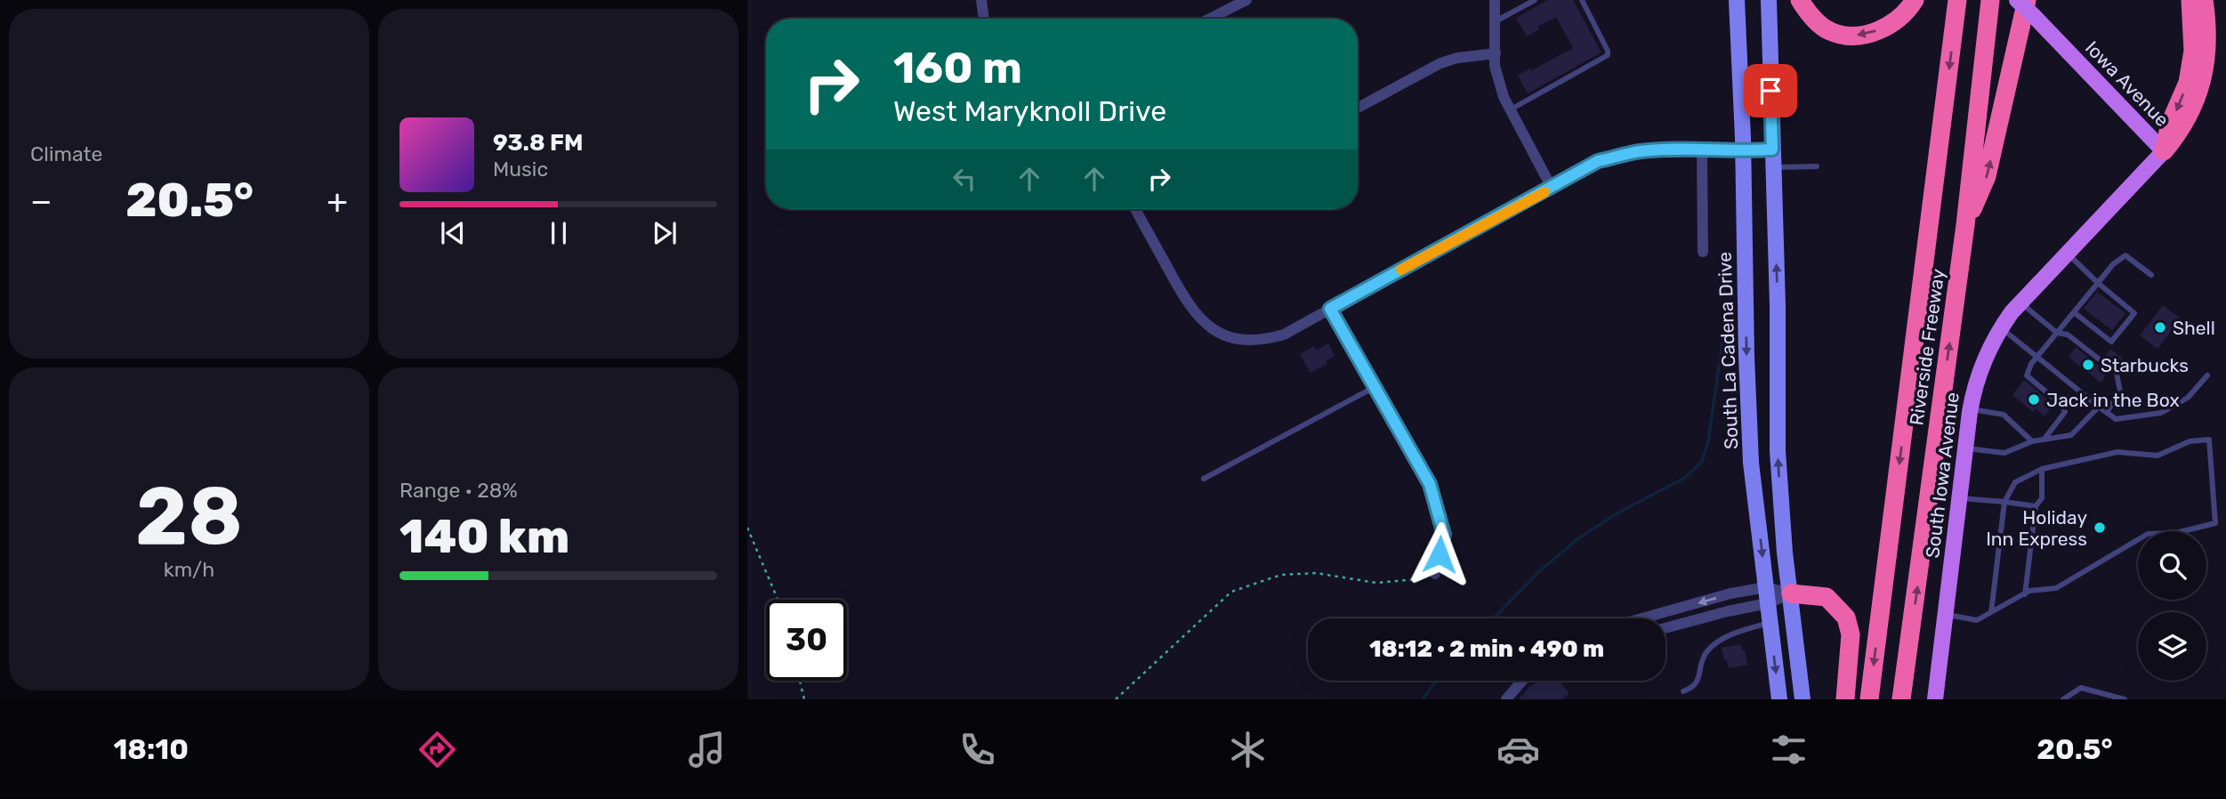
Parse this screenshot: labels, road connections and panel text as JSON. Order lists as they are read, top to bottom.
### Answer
{
  "streets": {
    "highway": ["Riverside Freeway"],
    "main road": ["Iowa Avenue", "South La Cadena Drive", "South Iowa Avenue"]
  },
  "crossings": [
    ["Iowa Avenue", "South Iowa Avenue"]
  ],
  "places": [
    "Shell",
    "Starbucks",
    "Jack in the Box",
    "Holiday Inn Express"
  ],
  "page": {
    "tile": [
      "Climate",
      ["28", "km/h"],
      ["Range · 28%", "140 km"]
    ],
    "turn": ["160 m", "West Maryknoll Drive"],
    "song": ["93.8 FM", "Music"],
    "heat": ["−", "20.5°", "+"],
    "limit": "30",
    "trip": "18:12 · 2 min · 490 m",
    "tabs": ["18:10", "20.5°"]
  }
}
